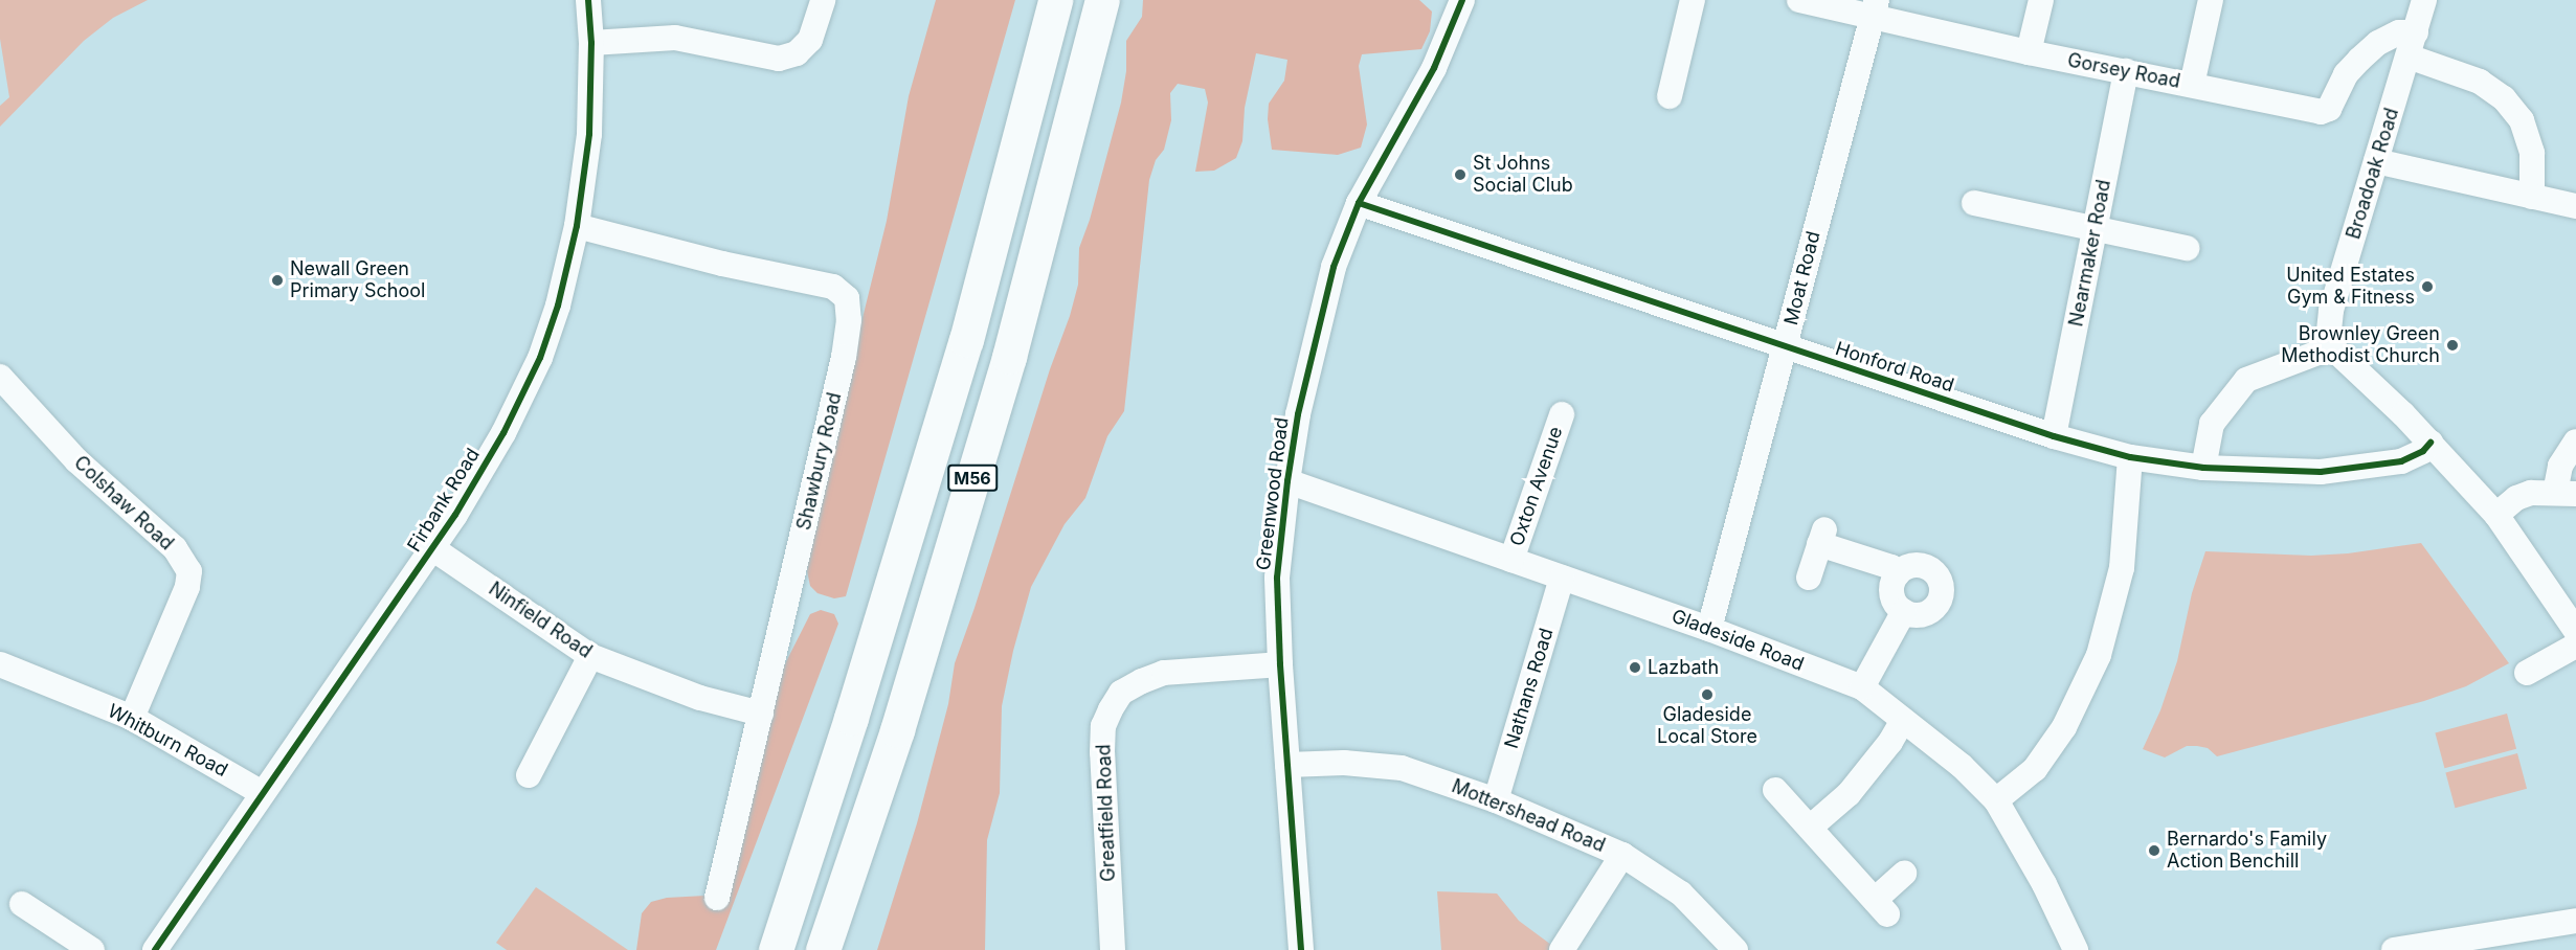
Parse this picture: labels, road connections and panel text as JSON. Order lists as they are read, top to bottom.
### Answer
{
  "streets": {
    "highway": ["M56"],
    "street": [
      "Gorsey Road",
      "Broadoak Road",
      "Nearmaker Road",
      "Moat Road",
      "Honford Road",
      "Shawbury Road",
      "Oxton Avenue",
      "Greenwood Road",
      "Firbank Road",
      "Colshaw Road",
      "Ninfield Road",
      "Gladeside Road",
      "Nathans Road",
      "Whitburn Road",
      "Greatfield Road",
      "Mottershead Road"
    ]
  },
  "crossings": [
    ["Gorsey Road", "Broadoak Road"],
    ["Gorsey Road", "Nearmaker Road"],
    ["Gorsey Road", "Moat Road"],
    ["Nearmaker Road", "Honford Road"],
    ["Moat Road", "Honford Road"],
    ["Moat Road", "Gladeside Road"],
    ["Honford Road", "Greenwood Road"],
    ["Shawbury Road", "Firbank Road"],
    ["Shawbury Road", "Ninfield Road"],
    ["Oxton Avenue", "Gladeside Road"],
    ["Greenwood Road", "Gladeside Road"],
    ["Greenwood Road", "Greatfield Road"],
    ["Greenwood Road", "Mottershead Road"],
    ["Firbank Road", "Ninfield Road"],
    ["Firbank Road", "Whitburn Road"],
    ["Colshaw Road", "Whitburn Road"],
    ["Gladeside Road", "Nathans Road"],
    ["Nathans Road", "Mottershead Road"]
  ],
  "places": [
    "St Johns Social Club",
    "Newall Green Primary School",
    "United Estates Gym & Fitness",
    "Brownley Green Methodist Church",
    "Lazbath",
    "Gladeside Local Store",
    "Bernardo's Family Action Benchill"
  ]
}
